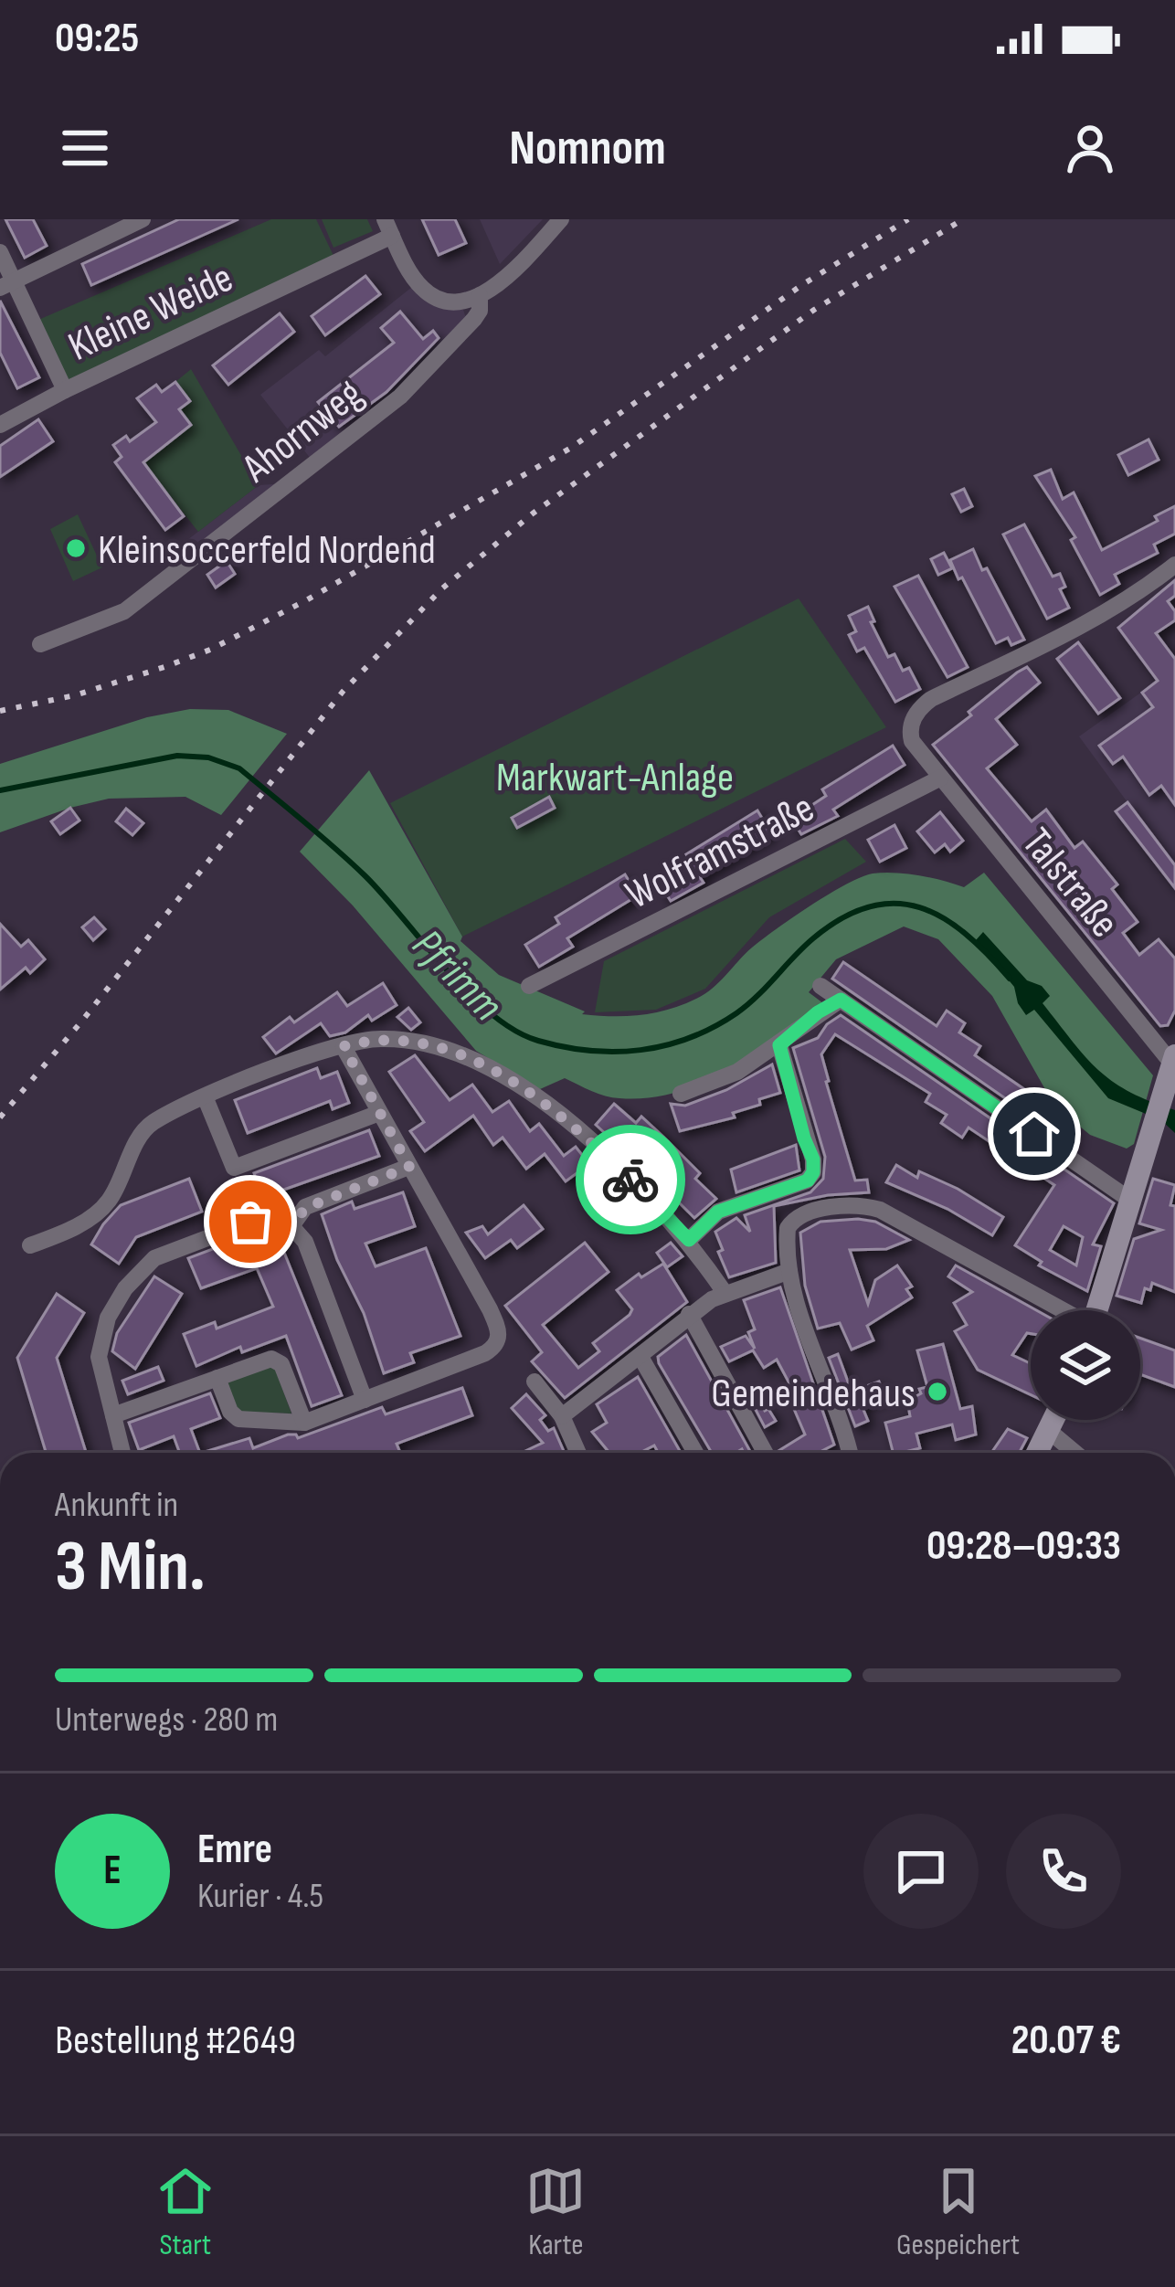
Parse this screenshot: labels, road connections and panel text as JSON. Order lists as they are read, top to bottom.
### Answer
{
  "streets": {
    "street": [
      "Kleine Weide",
      "Ahornweg",
      "Wolframstraße",
      "Talstraße"
    ]
  },
  "crossings": [
    ["Wolframstraße", "Talstraße"]
  ],
  "water": ["Pfrimm"],
  "parks": ["Markwart-Anlage"],
  "places": ["Kleinsoccerfeld Nordend", "Gemeindehaus"],
  "page": {
    "status": "09:25",
    "header": "Nomnom",
    "heading": ["3 Min.", "Ankunft in", "09:28–09:33"],
    "panel": [
      "Emre",
      "Kurier · 4.5",
      "Bestellung #2649",
      "20.07 €"
    ],
    "bar": "Unterwegs · 280 m",
    "round": "E",
    "tabs": ["Start", "Karte", "Gespeichert"]
  }
}
